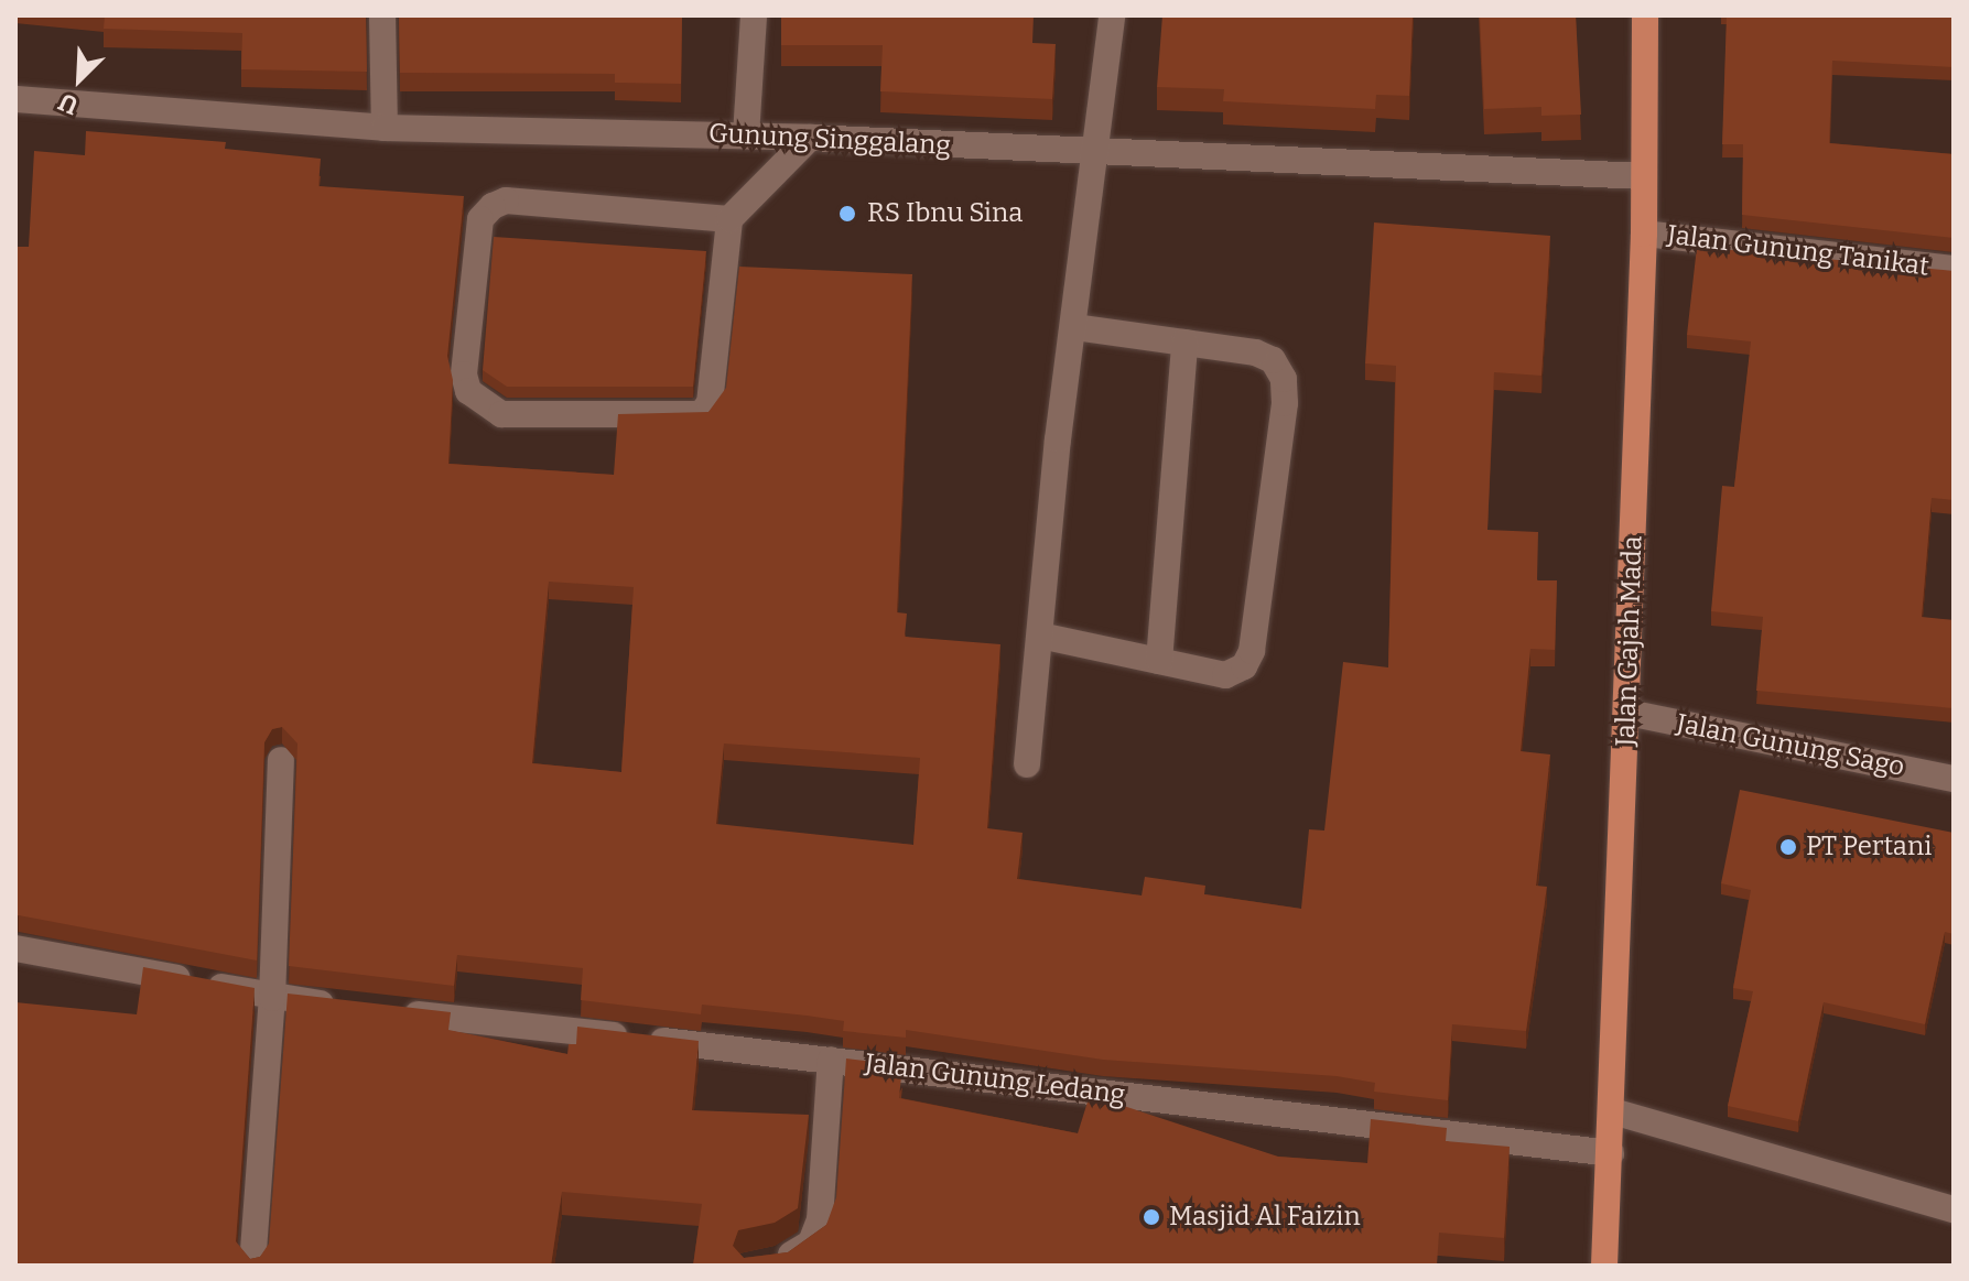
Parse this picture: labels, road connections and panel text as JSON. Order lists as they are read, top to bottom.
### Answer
{
  "streets": {
    "main road": ["Jalan Gajah Mada"],
    "street": [
      "Gunung Singgalang",
      "Jalan Gunung Tanikat",
      "Jalan Gunung Sago",
      "Jalan Gunung Ledang"
    ]
  },
  "crossings": [
    ["Gunung Singgalang", "Jalan Gajah Mada"],
    ["Jalan Gunung Tanikat", "Jalan Gajah Mada"],
    ["Jalan Gajah Mada", "Jalan Gunung Sago"],
    ["Jalan Gajah Mada", "Jalan Gunung Ledang"]
  ],
  "places": ["RS Ibnu Sina", "PT Pertani", "Masjid Al Faizin"],
  "north": "bottom left"
}
